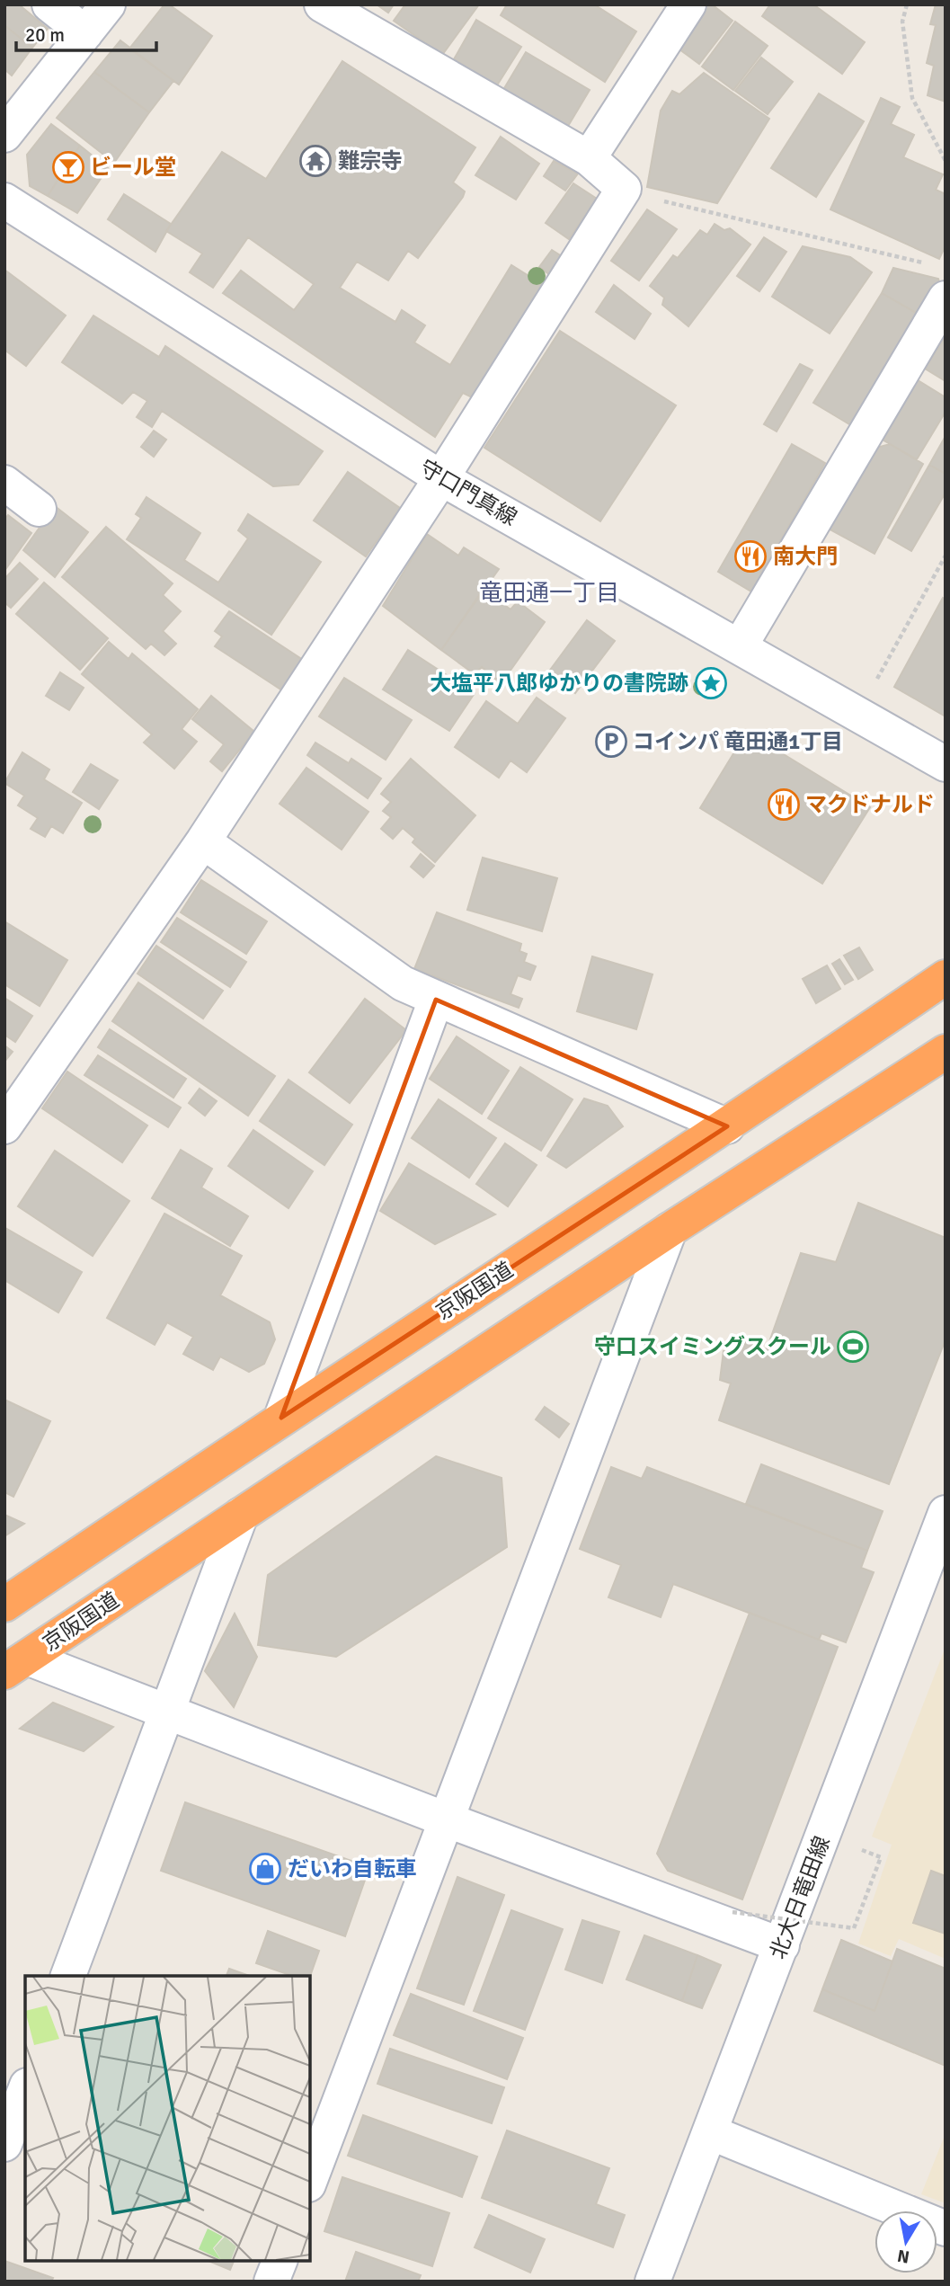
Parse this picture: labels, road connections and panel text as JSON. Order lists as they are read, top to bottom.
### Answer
{
  "streets": {
    "highway": ["京阪国道"],
    "street": ["守口門真線", "北大日竜田線"]
  },
  "districts": ["竜田通一丁目"],
  "places": {
    "temple": ["難宗寺"],
    "bar": ["ビール堂"],
    "restaurant": ["南大門", "マクドナルド"],
    "place": ["大塩平八郎ゆかりの書院跡"],
    "parking": ["コインパ 竜田通1丁目"],
    "sports": ["守口スイミングスクール"],
    "shop": ["だいわ自転車"]
  },
  "scale_bar": "20 m",
  "north": "bottom"
}
